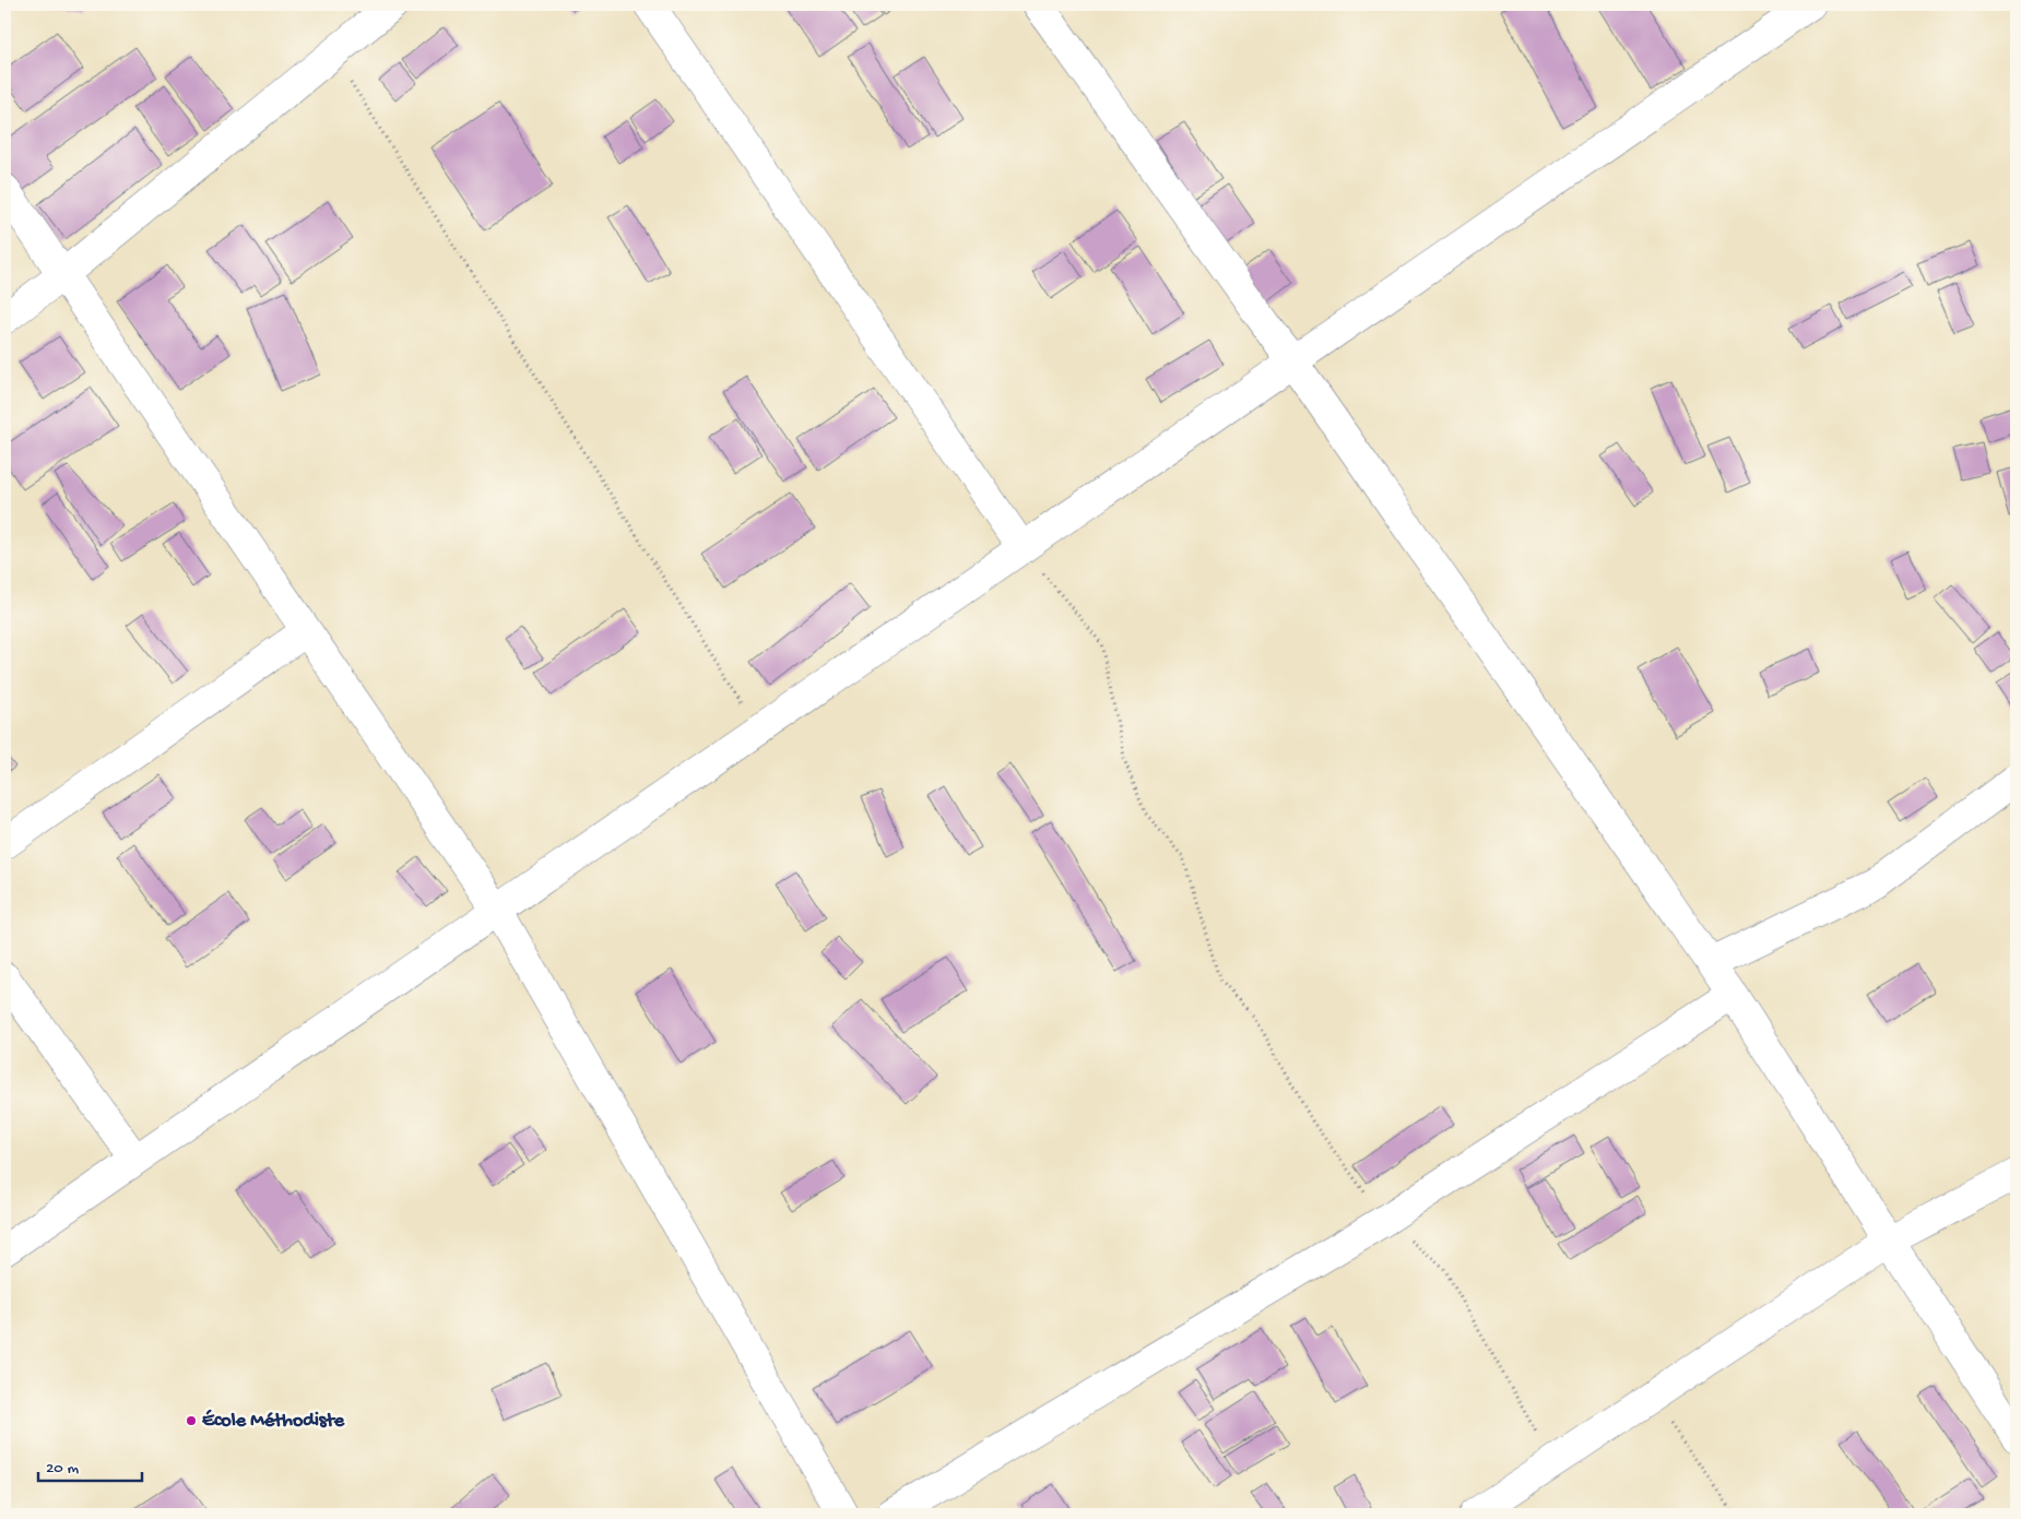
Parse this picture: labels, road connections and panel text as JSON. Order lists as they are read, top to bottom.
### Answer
{
  "places": ["École Méthodiste"],
  "scale_bar": "20 m"
}
